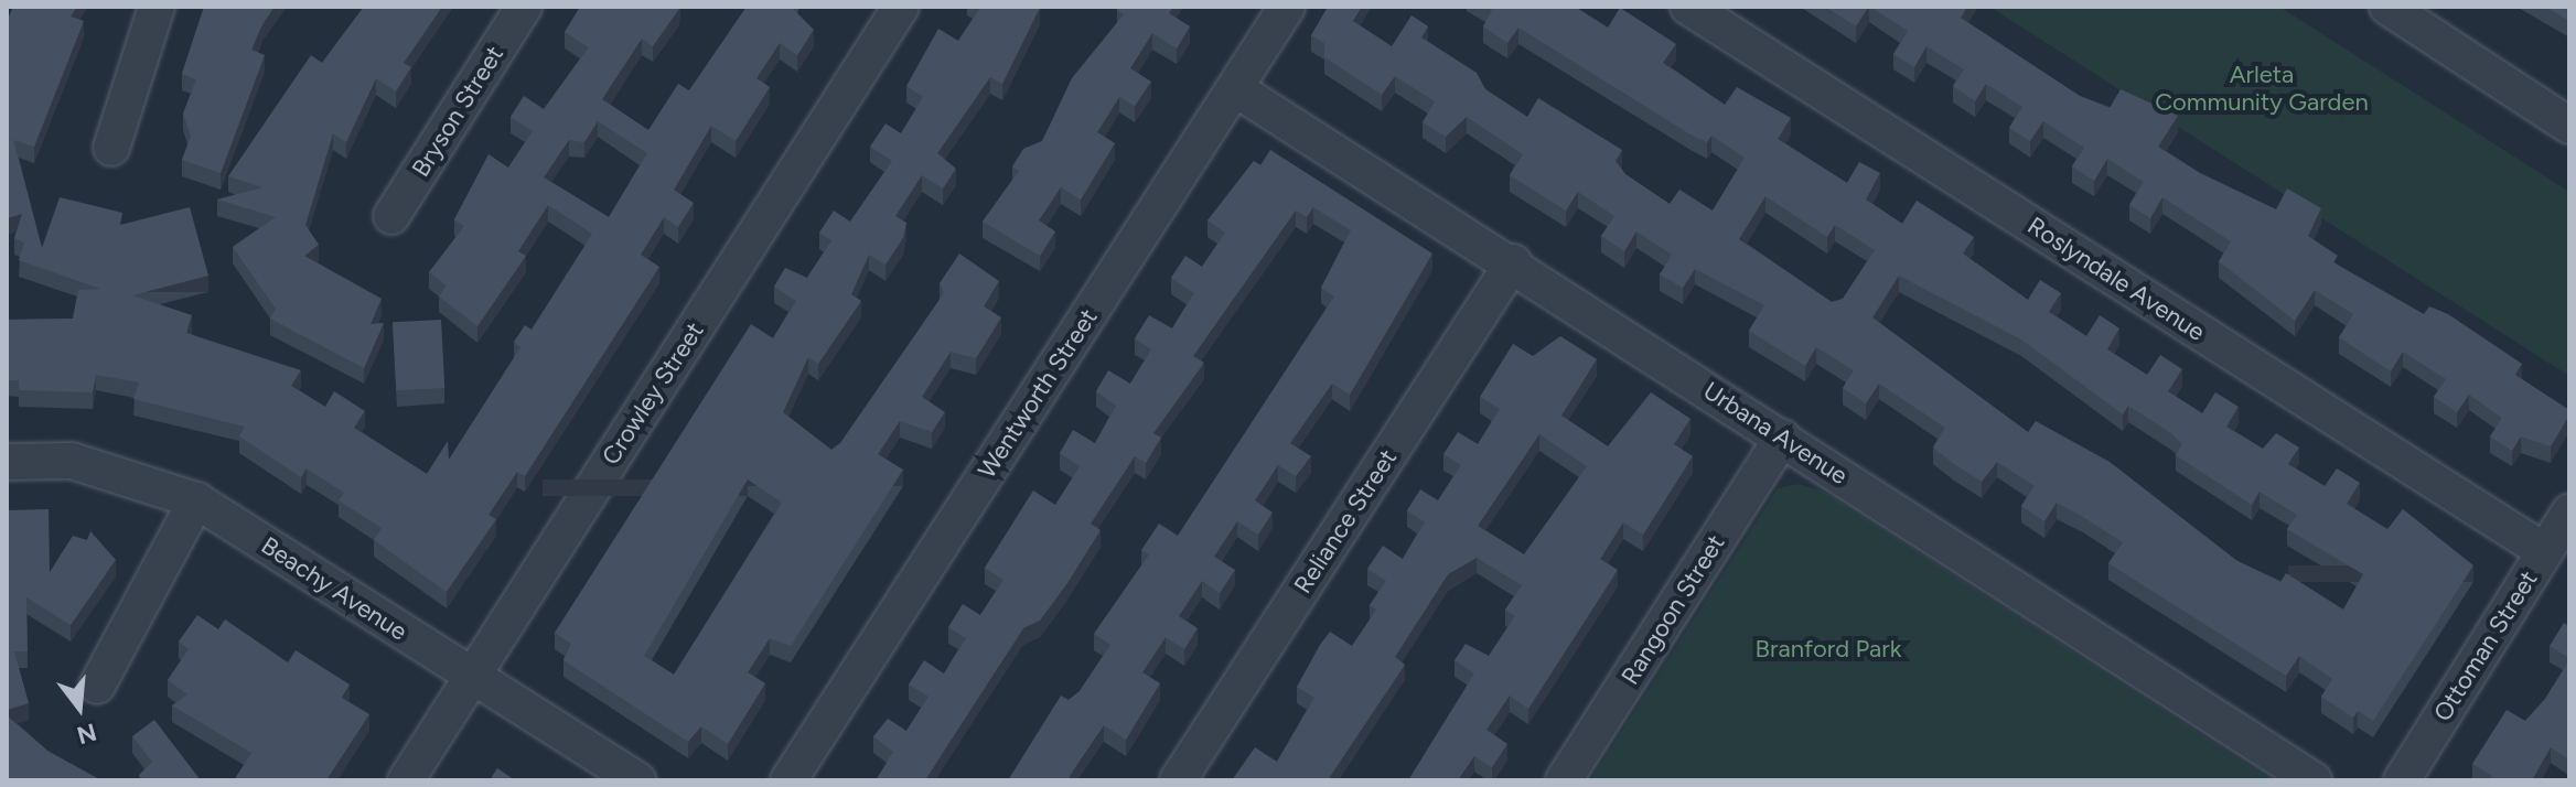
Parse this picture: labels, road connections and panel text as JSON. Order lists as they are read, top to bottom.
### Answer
{
  "streets": {
    "street": [
      "Bryson Street",
      "Roslyndale Avenue",
      "Crowley Street",
      "Wentworth Street",
      "Urbana Avenue",
      "Reliance Street",
      "Beachy Avenue",
      "Rangoon Street",
      "Ottoman Street"
    ]
  },
  "crossings": [
    ["Roslyndale Avenue", "Ottoman Street"],
    ["Crowley Street", "Beachy Avenue"],
    ["Wentworth Street", "Urbana Avenue"],
    ["Urbana Avenue", "Reliance Street"],
    ["Urbana Avenue", "Rangoon Street"]
  ],
  "parks": ["Arleta Community Garden", "Branford Park"],
  "north": "bottom"
}
